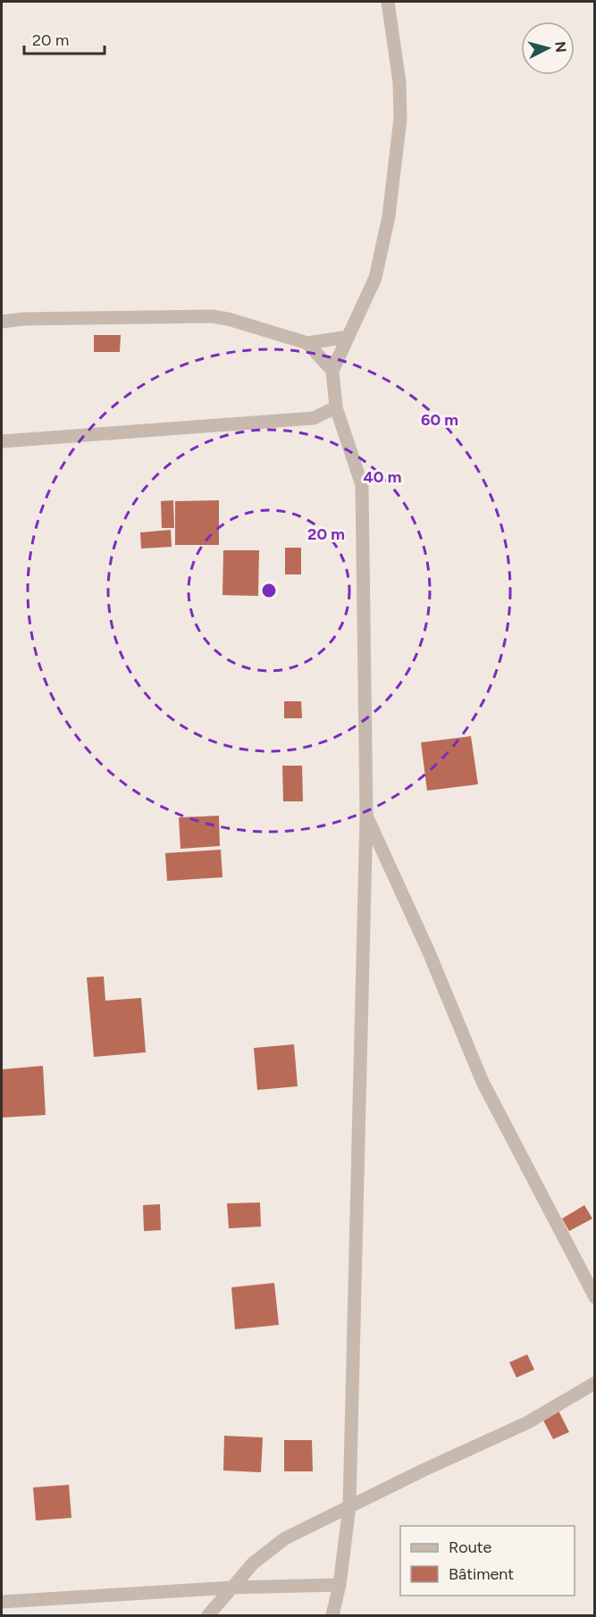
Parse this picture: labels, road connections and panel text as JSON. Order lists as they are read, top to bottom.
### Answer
{
  "legend": ["Route", "Bâtiment"],
  "scale_bar": "20 m",
  "north": "right",
  "rings": ["60 m", "40 m", "20 m"]
}
